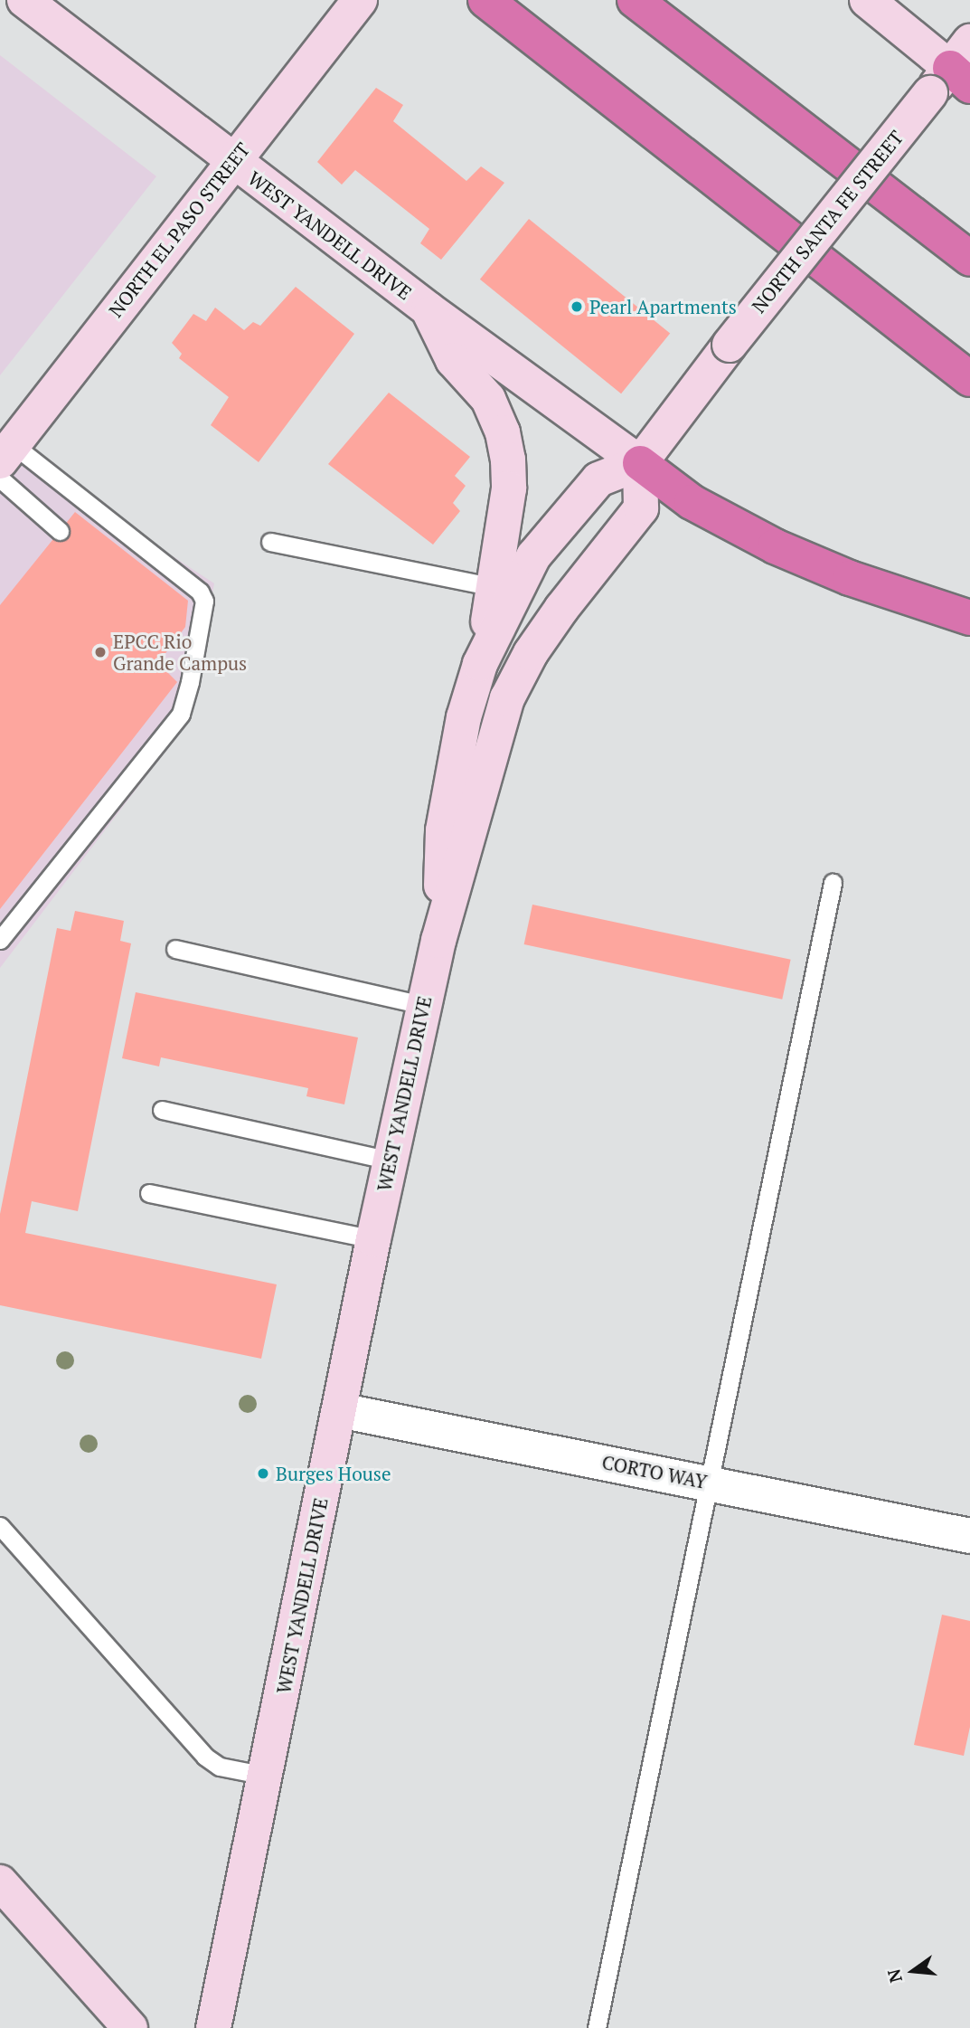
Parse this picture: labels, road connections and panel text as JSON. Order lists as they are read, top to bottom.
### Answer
{
  "streets": {
    "street": [
      "NORTH SANTA FE STREET",
      "NORTH EL PASO STREET",
      "WEST YANDELL DRIVE",
      "CORTO WAY"
    ]
  },
  "crossings": [
    ["NORTH SANTA FE STREET", "WEST YANDELL DRIVE"],
    ["NORTH EL PASO STREET", "WEST YANDELL DRIVE"],
    ["WEST YANDELL DRIVE", "CORTO WAY"]
  ],
  "places": ["Pearl Apartments", "EPCC Rio Grande Campus", "Burges House"],
  "north": "left"
}
